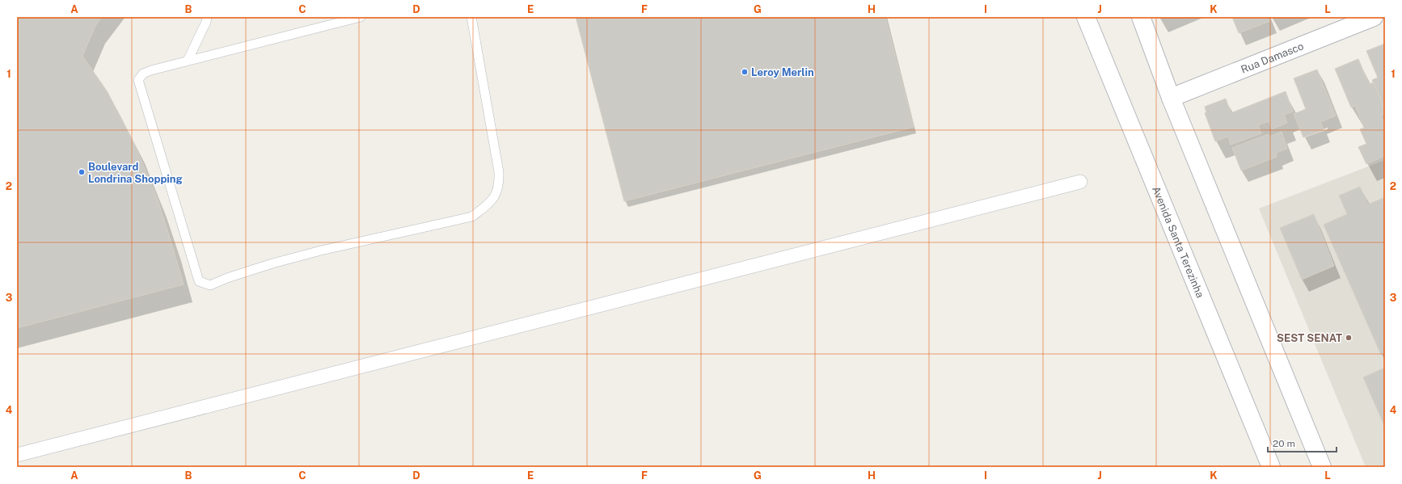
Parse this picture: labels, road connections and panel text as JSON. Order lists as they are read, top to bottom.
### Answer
{
  "streets": {
    "street": ["Rua Damasco", "Avenida Santa Terezinha"]
  },
  "places": ["Leroy Merlin", "Boulevard Londrina Shopping", "SEST SENAT"],
  "scale_bar": "20 m",
  "grid": {
    "columns": [
      "A",
      "B",
      "C",
      "D",
      "E",
      "F",
      "G",
      "H",
      "I",
      "J",
      "K",
      "L"
    ],
    "rows": [
      "1",
      "2",
      "3",
      "4"
    ]
  }
}
